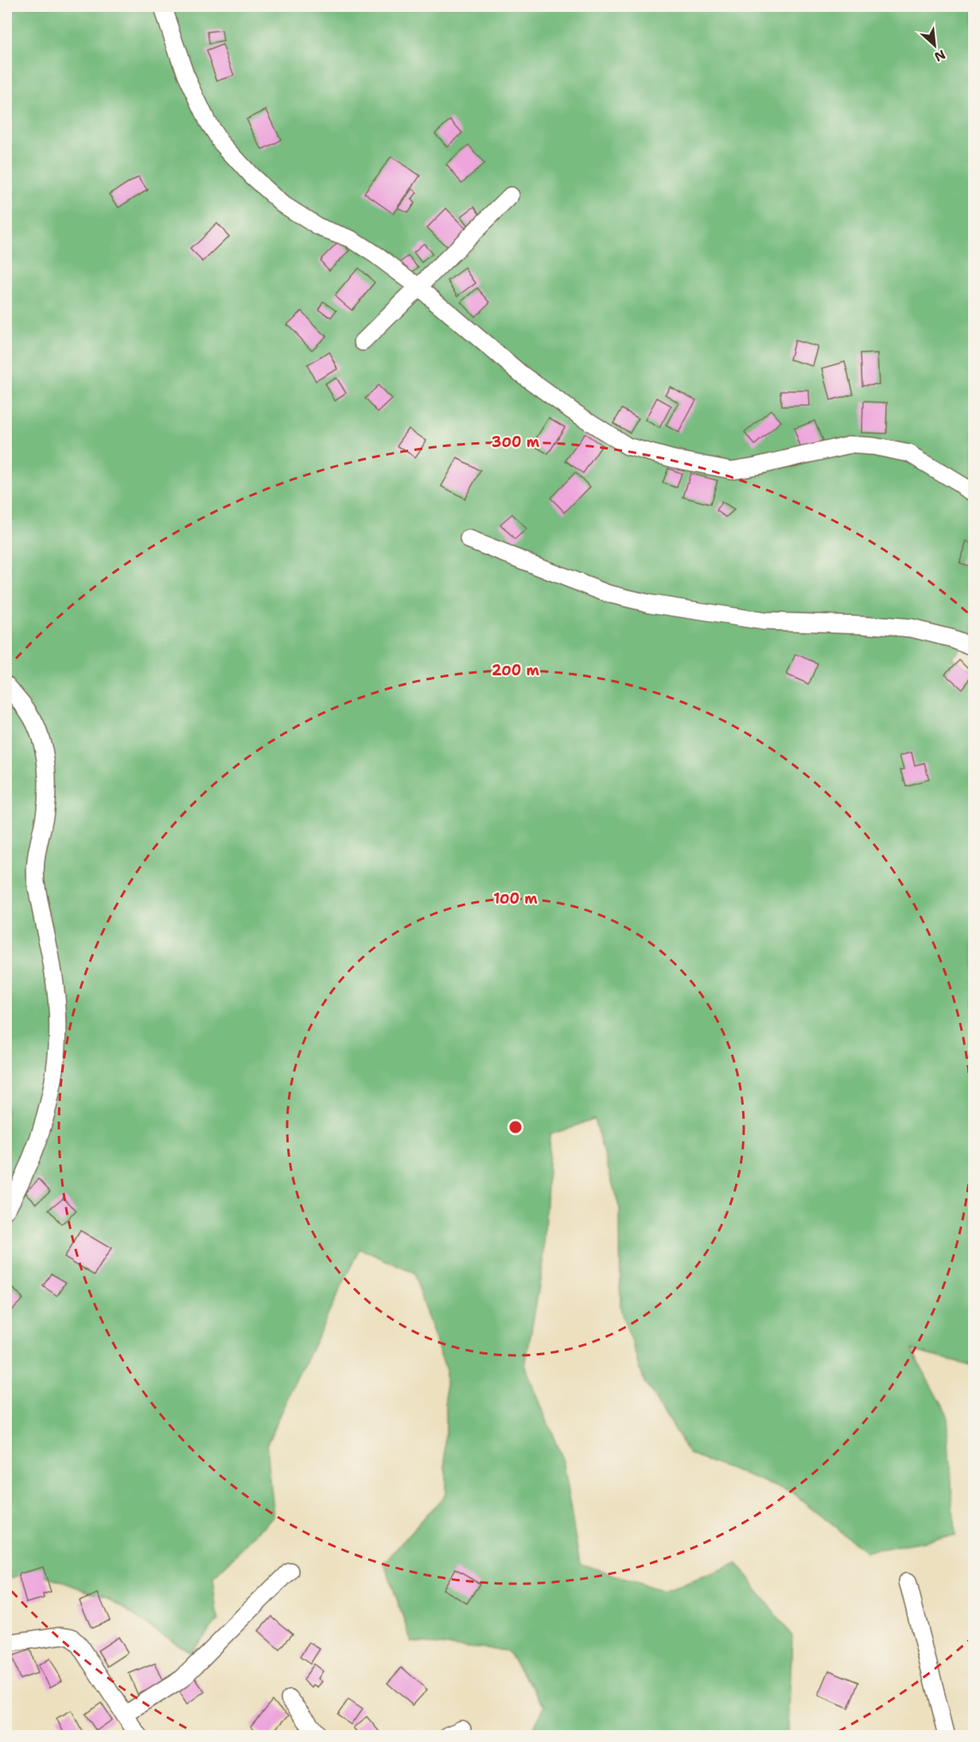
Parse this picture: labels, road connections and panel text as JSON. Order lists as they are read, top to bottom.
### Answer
{
  "north": "bottom right",
  "rings": ["300 m", "200 m", "100 m"]
}
